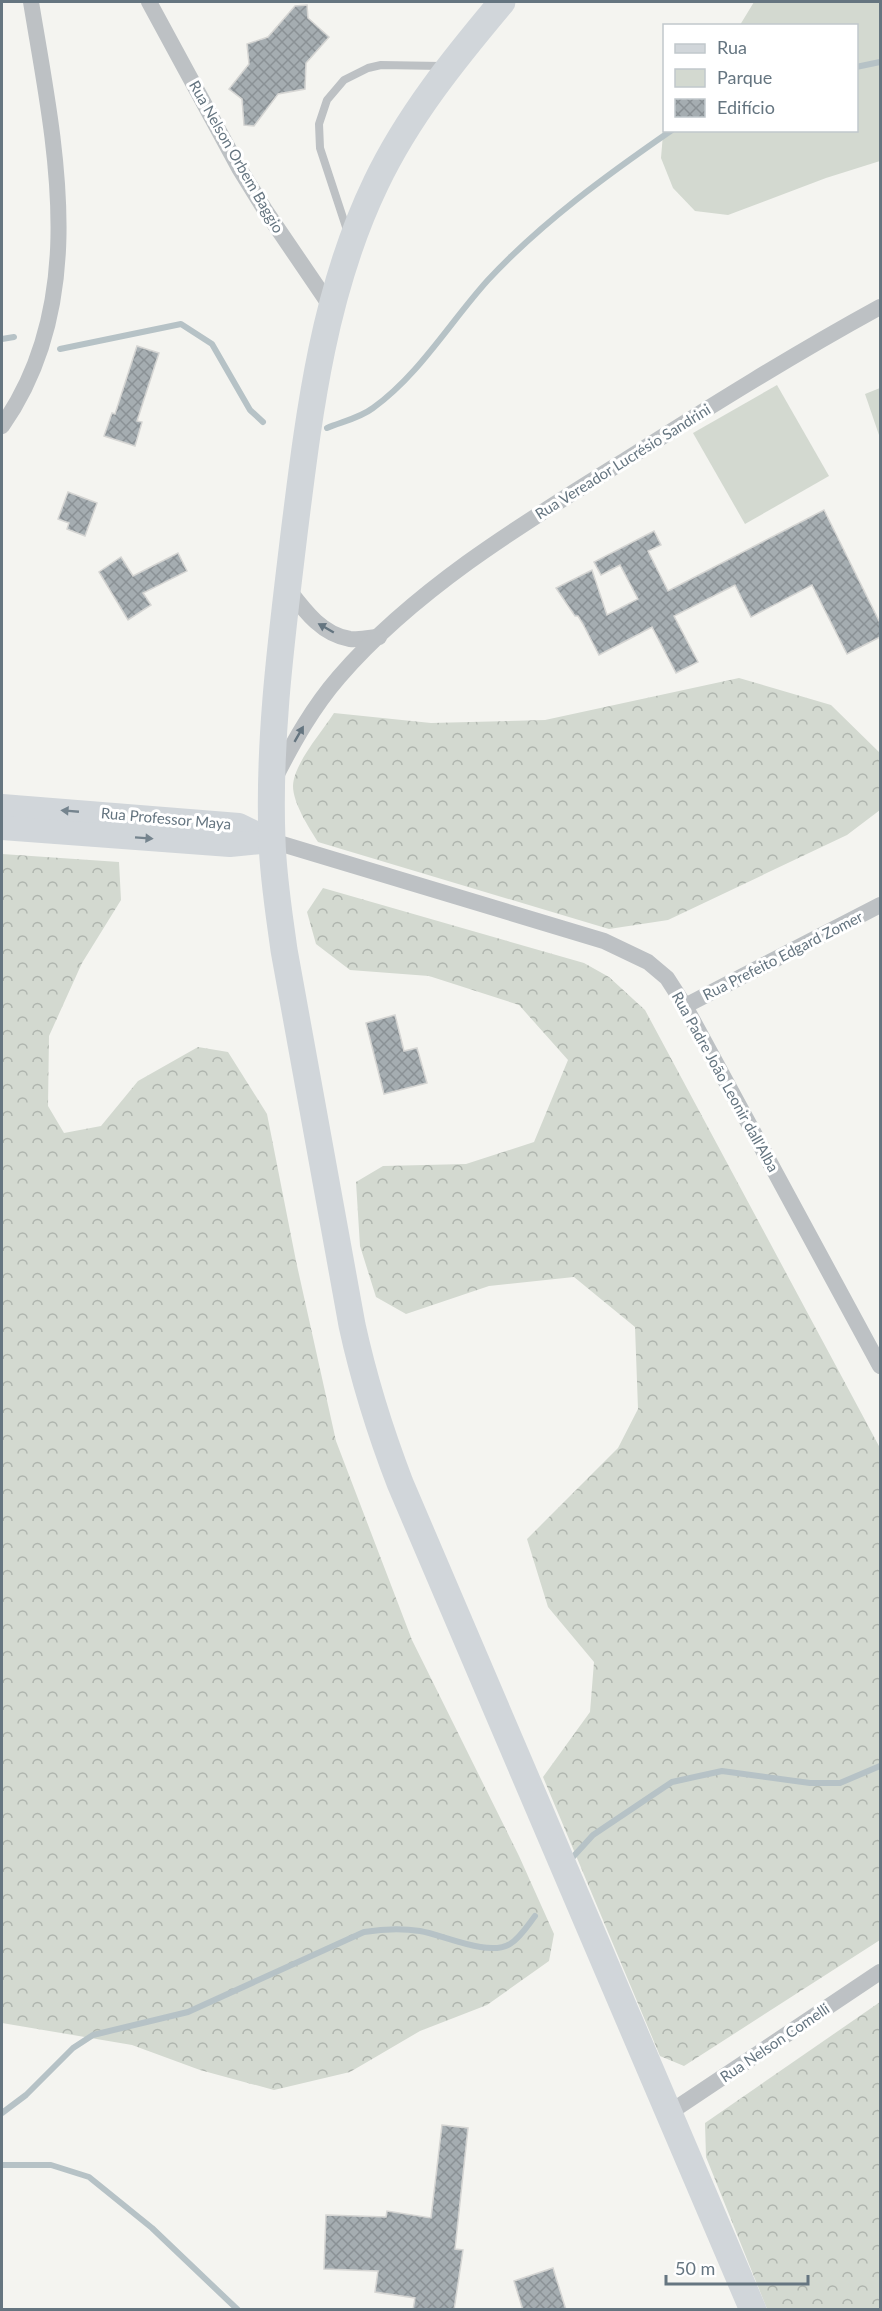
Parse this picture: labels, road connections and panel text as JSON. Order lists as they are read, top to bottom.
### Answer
{
  "streets": {
    "main road": ["Rua Professor Maya"],
    "street": [
      "Rua Nelson Orbem Baggio",
      "Rua Vereador Lucrésio Sandrini",
      "Rua Prefeito Edgard Zomer",
      "Rua Padre João Leonir dall'Alba",
      "Rua Nelson Comelli"
    ]
  },
  "crossings": [
    ["Rua Professor Maya", "Rua Padre João Leonir dall'Alba"],
    ["Rua Prefeito Edgard Zomer", "Rua Padre João Leonir dall'Alba"]
  ],
  "legend": ["Rua", "Parque", "Edifício"],
  "scale_bar": "50 m"
}
